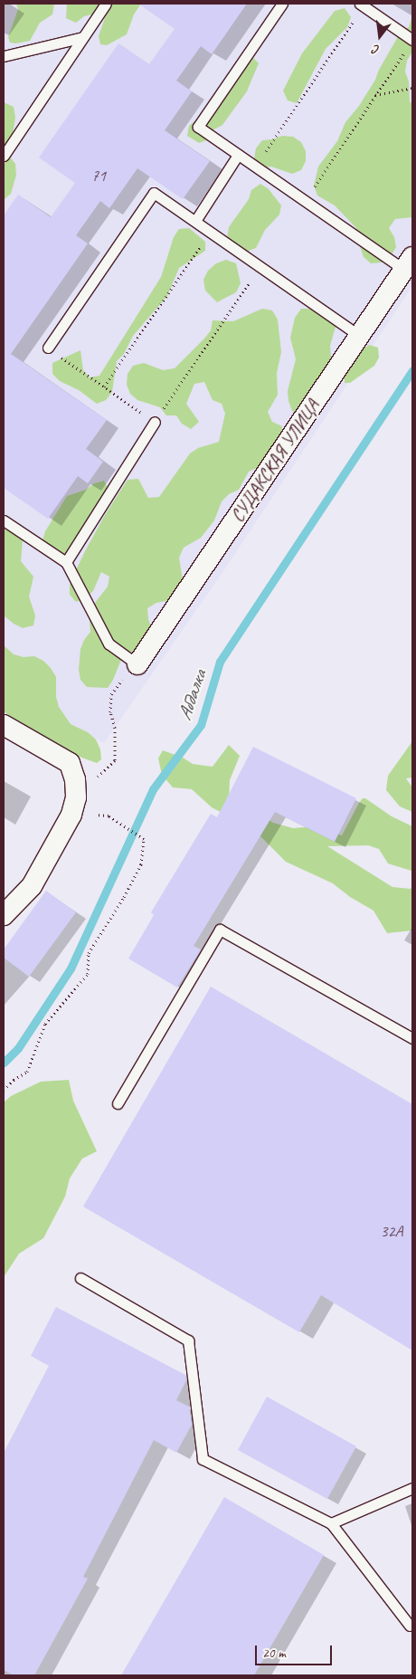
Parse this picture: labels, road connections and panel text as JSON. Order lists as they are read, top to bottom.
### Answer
{
  "streets": {
    "street": ["СУДАКСКАЯ УЛИЦА"]
  },
  "water": ["Абдалка"],
  "house_numbers": ["71", "32А"],
  "scale_bar": "20 m",
  "north": "bottom"
}
